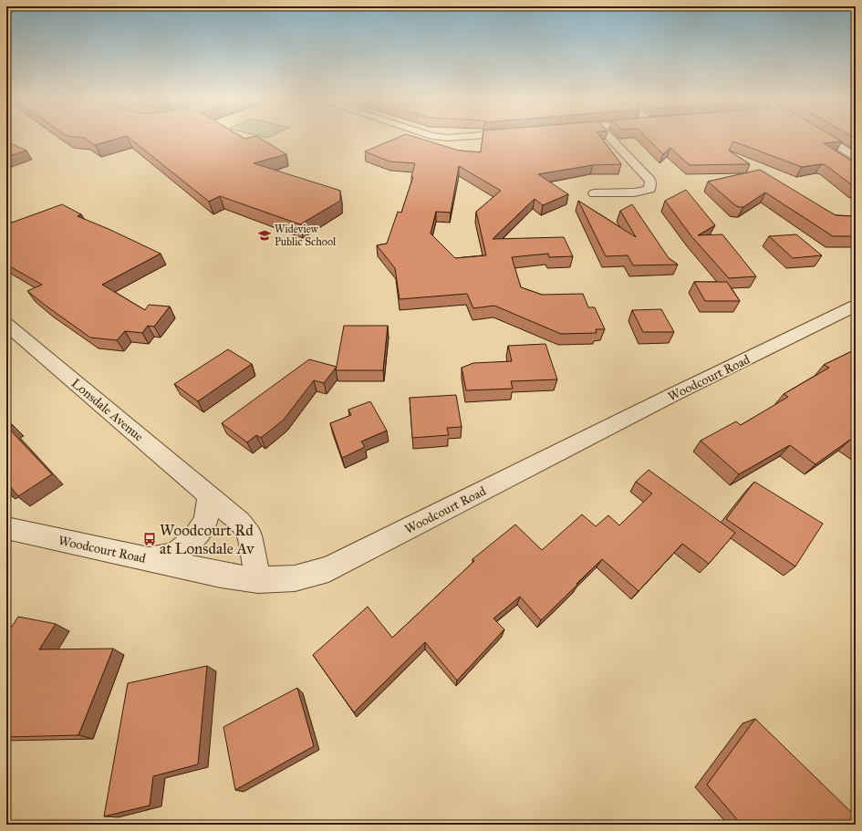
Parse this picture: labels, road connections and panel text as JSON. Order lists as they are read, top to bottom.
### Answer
{
  "streets": {
    "street": ["Woodcourt Road", "Lonsdale Avenue"]
  },
  "crossings": [
    ["Woodcourt Road", "Lonsdale Avenue"]
  ],
  "places": {
    "school or university": ["Wideview Public School"],
    "bus stop": ["Woodcourt Rd at Lonsdale Av"]
  }
}
